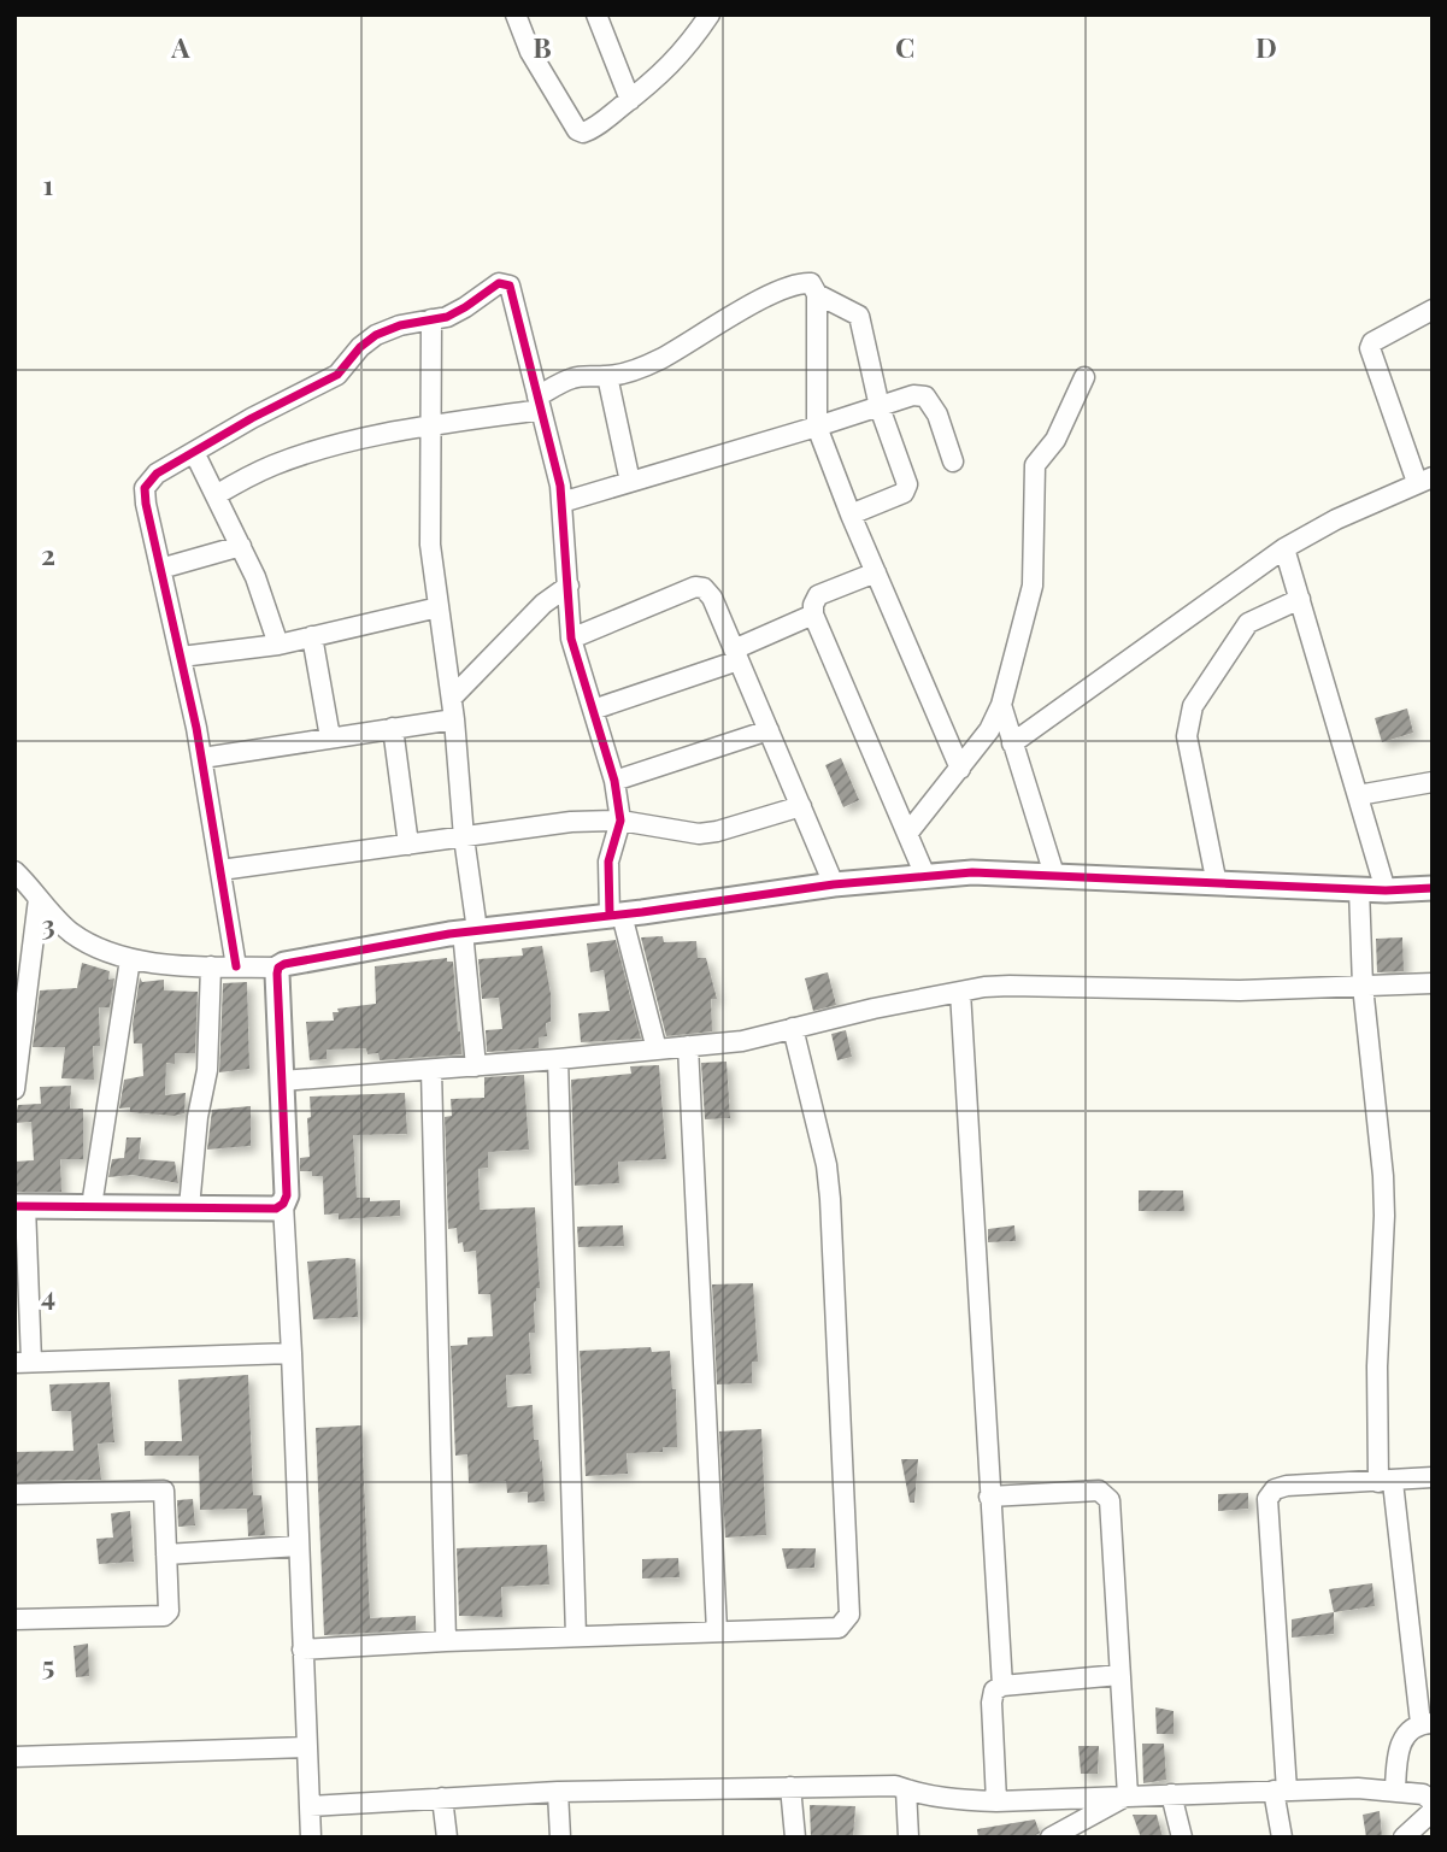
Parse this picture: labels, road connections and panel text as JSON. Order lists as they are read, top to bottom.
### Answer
{
  "grid": {
    "columns": [
      "A",
      "B",
      "C",
      "D"
    ],
    "rows": [
      "1",
      "2",
      "3",
      "4",
      "5"
    ]
  }
}
